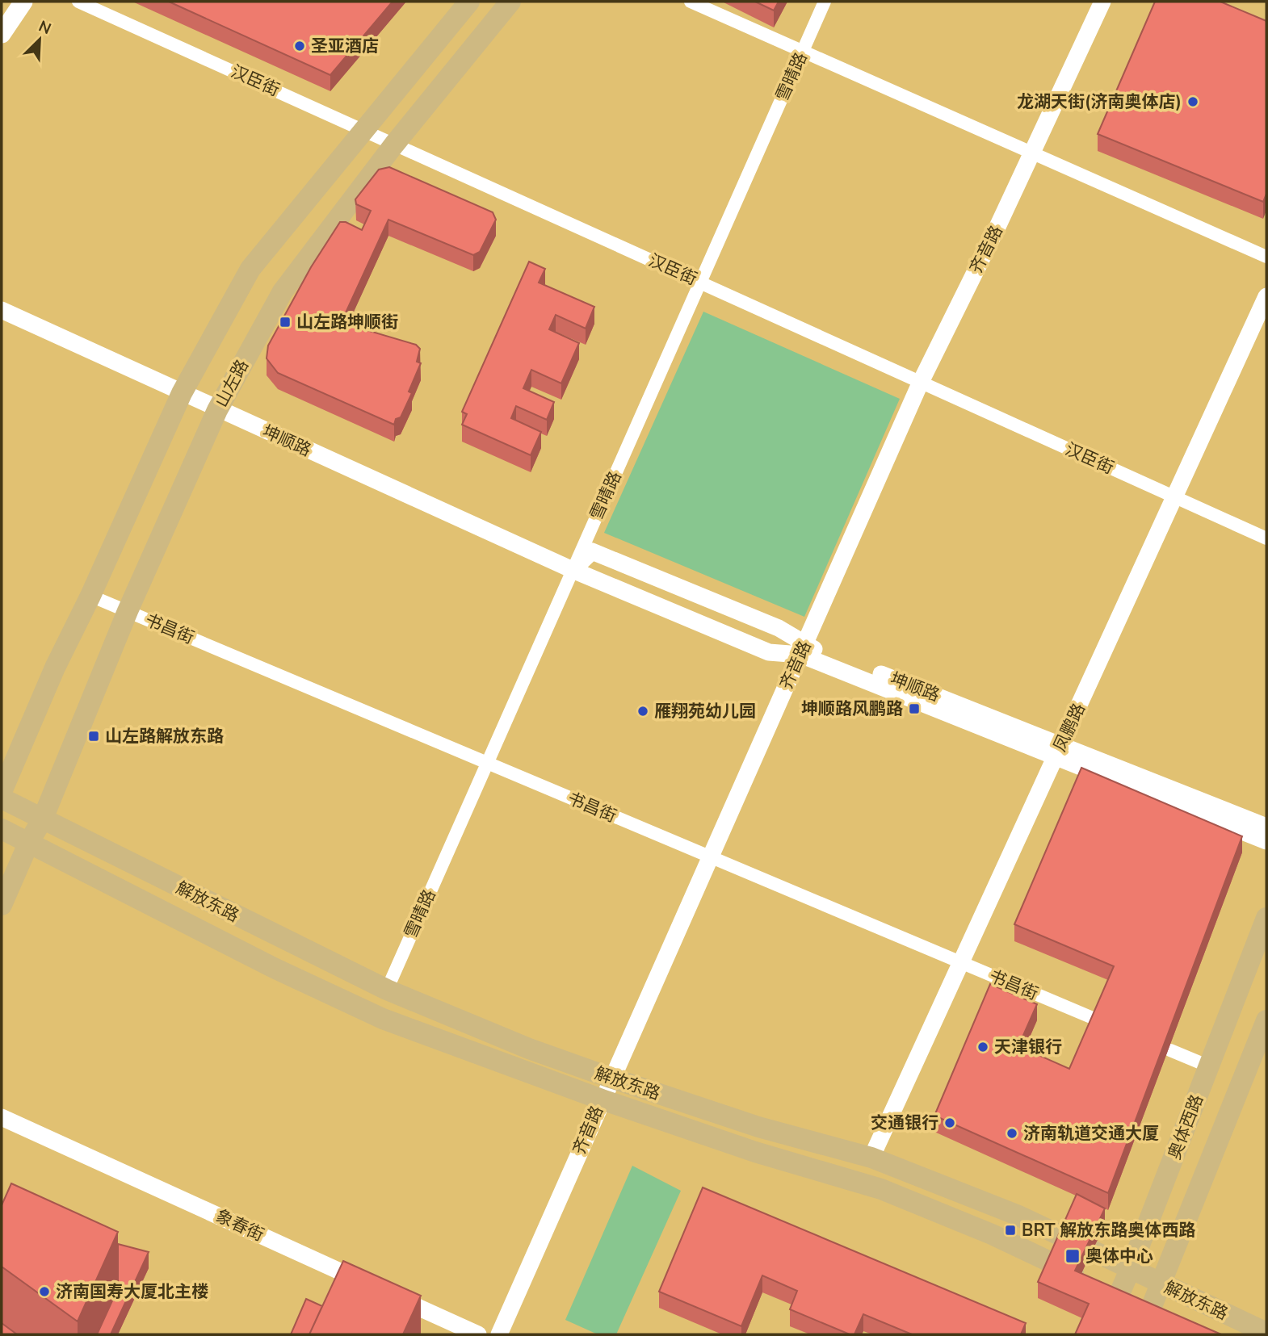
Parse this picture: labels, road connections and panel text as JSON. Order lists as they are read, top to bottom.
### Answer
{
  "streets": {
    "main road": ["山左路", "解放东路", "奥体西路"],
    "street": [
      "雪晴路",
      "汉臣街",
      "齐音路",
      "坤顺路",
      "书昌街",
      "凤鹏路",
      "象春街"
    ]
  },
  "crossings": [
    ["雪晴路", "汉臣街"],
    ["雪晴路", "坤顺路"],
    ["雪晴路", "书昌街"],
    ["雪晴路", "解放东路"],
    ["汉臣街", "齐音路"],
    ["汉臣街", "山左路"],
    ["汉臣街", "凤鹏路"],
    ["齐音路", "坤顺路"],
    ["齐音路", "书昌街"],
    ["齐音路", "解放东路"],
    ["山左路", "坤顺路"],
    ["山左路", "书昌街"],
    ["山左路", "解放东路"],
    ["坤顺路", "凤鹏路"],
    ["书昌街", "凤鹏路"],
    ["凤鹏路", "解放东路"],
    ["解放东路", "奥体西路"]
  ],
  "places": {
    "other": [
      "圣亚酒店",
      "龙湖天街(济南奥体店)",
      "雁翔苑幼儿园",
      "天津银行",
      "交通银行",
      "济南轨道交通大厦",
      "济南国寿大厦北主楼"
    ],
    "transit": [
      "山左路坤顺街",
      "坤顺路风鹏路",
      "山左路解放东路",
      "BRT 解放东路奥体西路",
      "奥体中心"
    ]
  },
  "north": "top right"
}
